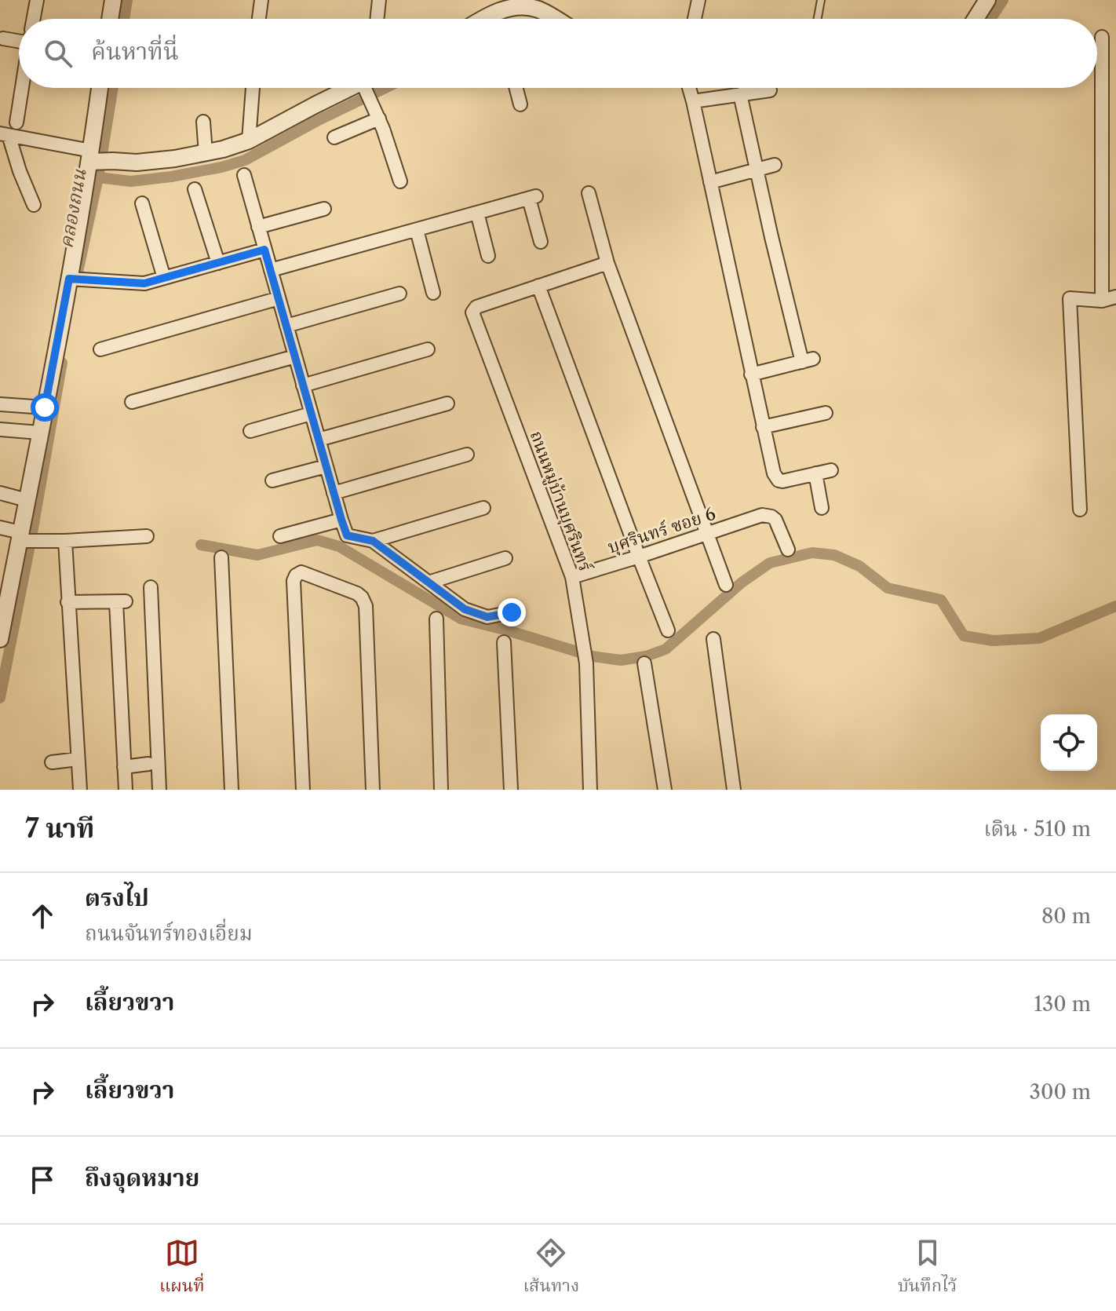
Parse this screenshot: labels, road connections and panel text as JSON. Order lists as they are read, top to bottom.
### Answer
{
  "streets": {
    "street": ["ถนนหมู่บ้านบุศรินทร์", "บุศรินทร์ ซอย 6"]
  },
  "crossings": [
    ["ถนนหมู่บ้านบุศรินทร์", "บุศรินทร์ ซอย 6"]
  ],
  "water": ["คลองถนน"],
  "page": {
    "search": "ค้นหาที่นี่",
    "heading": ["7 นาที", "เดิน · 510 m"],
    "list": [
      ["ตรงไป", "ถนนจันทร์ทองเอี่ยม", "80 m"],
      ["เลี้ยวขวา", "130 m"],
      ["เลี้ยวขวา", "300 m"],
      "ถึงจุดหมาย"
    ],
    "nav": ["แผนที่", "เส้นทาง", "บันทึกไว้"]
  }
}
